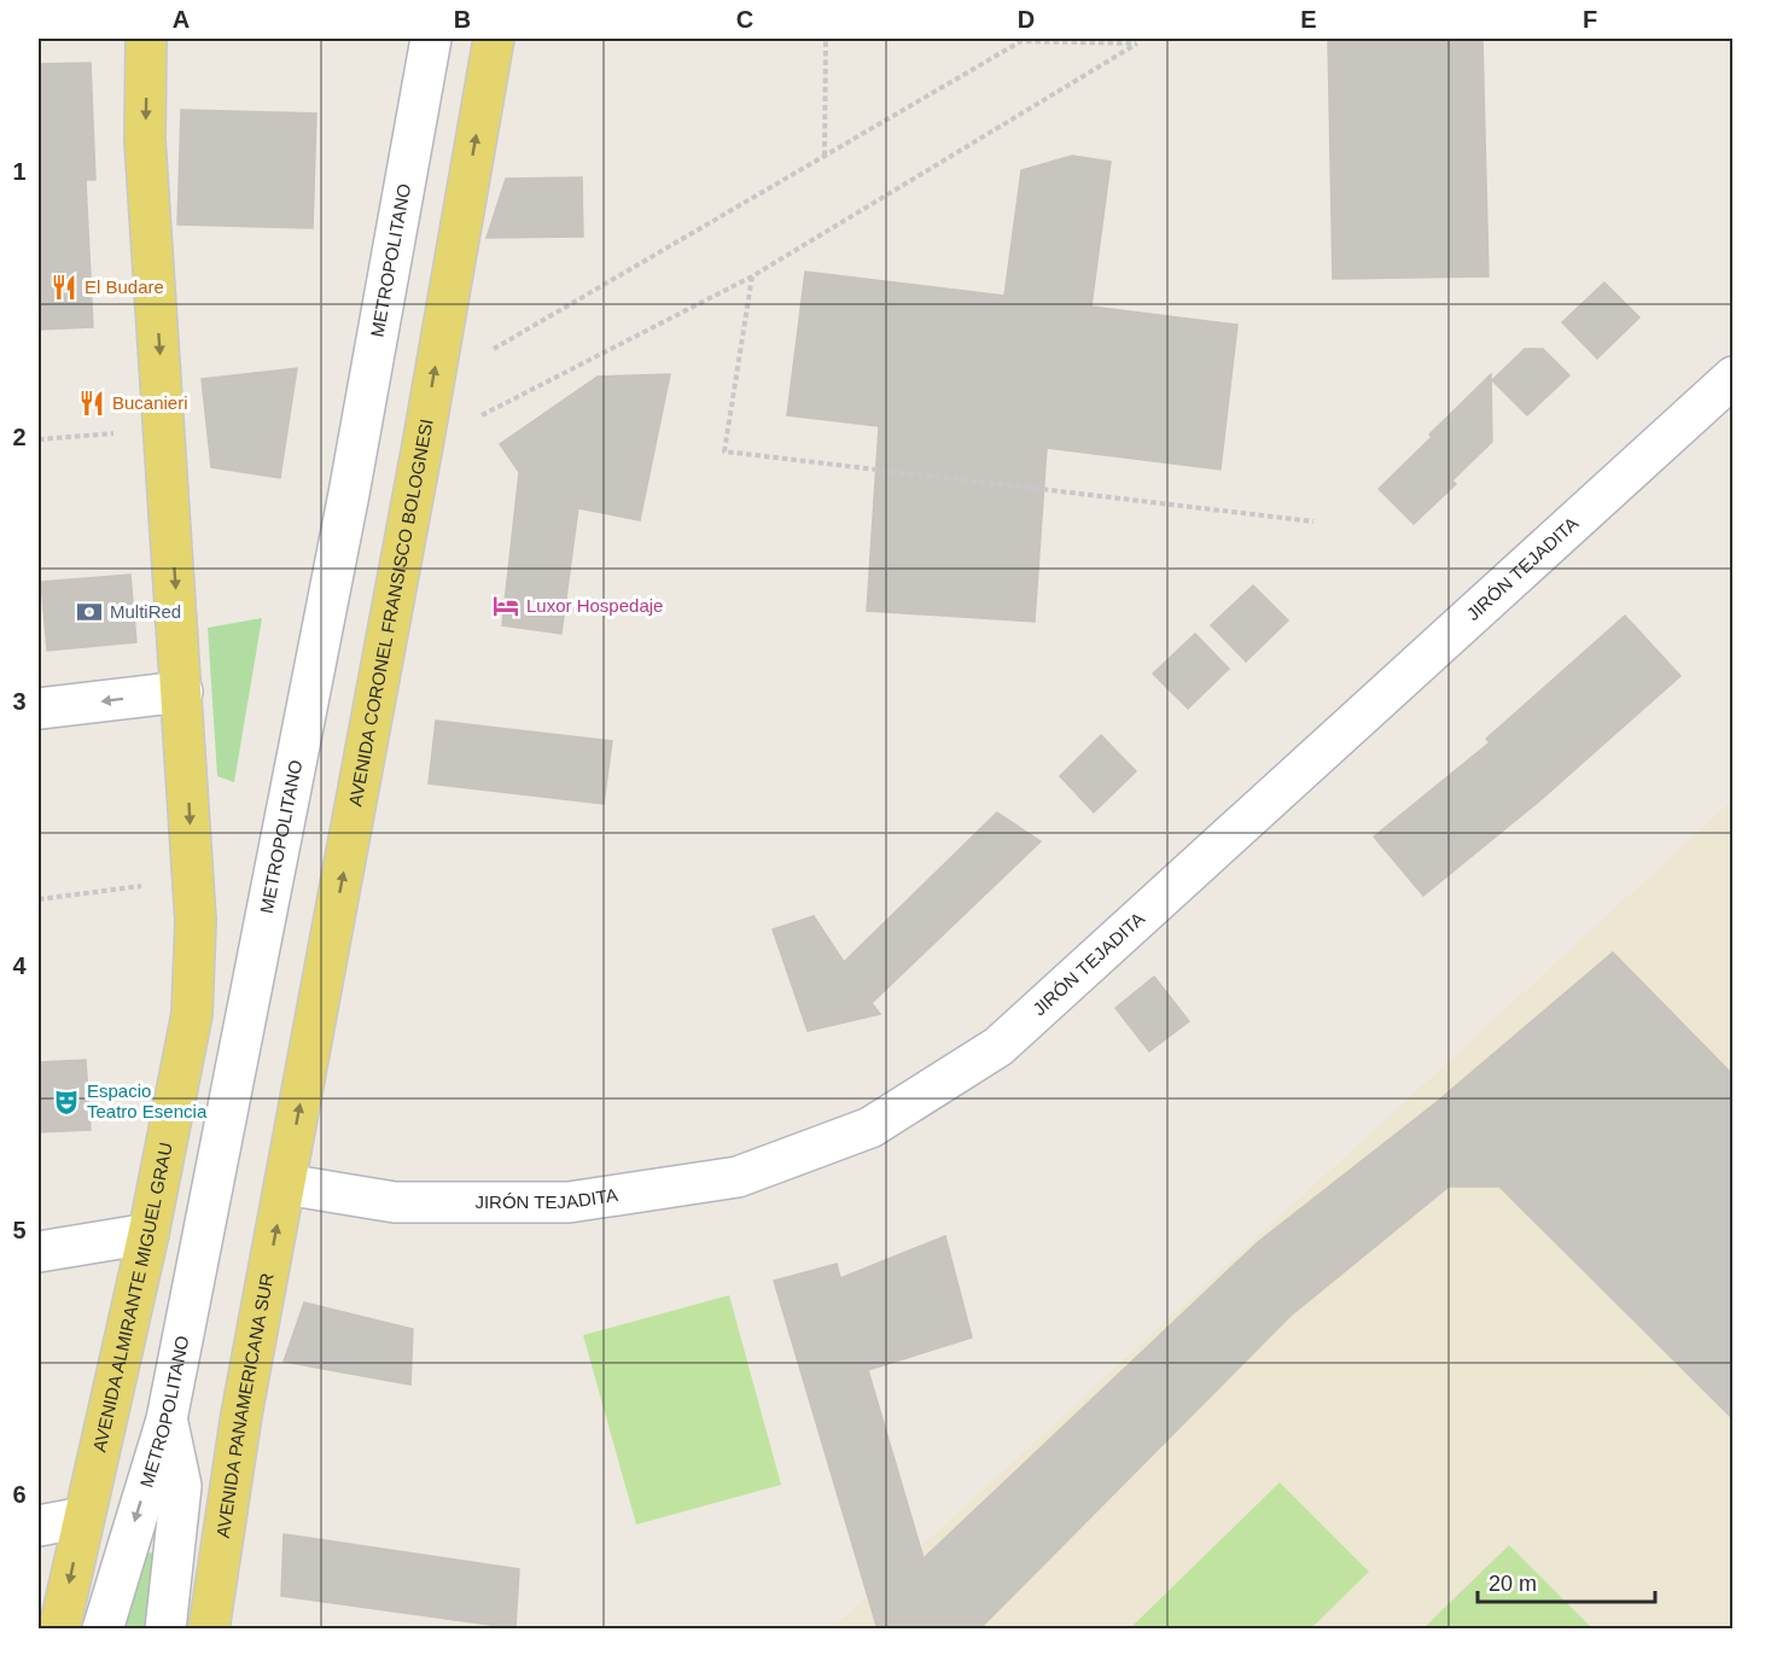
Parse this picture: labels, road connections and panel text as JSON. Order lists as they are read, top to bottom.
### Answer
{
  "streets": {
    "main road": ["AVENIDA CORONEL FRANSISCO BOLOGNESI", "AVENIDA ALMIRANTE MIGUEL GRAU", "AVENIDA PANAMERICANA SUR"],
    "street": ["METROPOLITANO", "JIRÓN TEJADITA"]
  },
  "crossings": [
    ["JIRÓN TEJADITA", "AVENIDA CORONEL FRANSISCO BOLOGNESI"],
    ["JIRÓN TEJADITA", "AVENIDA PANAMERICANA SUR"],
    ["AVENIDA CORONEL FRANSISCO BOLOGNESI", "AVENIDA PANAMERICANA SUR"]
  ],
  "one_way": ["AVENIDA CORONEL FRANSISCO BOLOGNESI", "AVENIDA ALMIRANTE MIGUEL GRAU", "AVENIDA PANAMERICANA SUR"],
  "places": {
    "restaurant": ["El Budare", "Bucanieri"],
    "hotel": ["Luxor Hospedaje"],
    "bank": ["MultiRed"],
    "theatre": ["Espacio Teatro Esencia"]
  },
  "scale_bar": "20 m",
  "grid": {
    "columns": [
      "A",
      "B",
      "C",
      "D",
      "E",
      "F"
    ],
    "rows": [
      "1",
      "2",
      "3",
      "4",
      "5",
      "6"
    ]
  }
}
